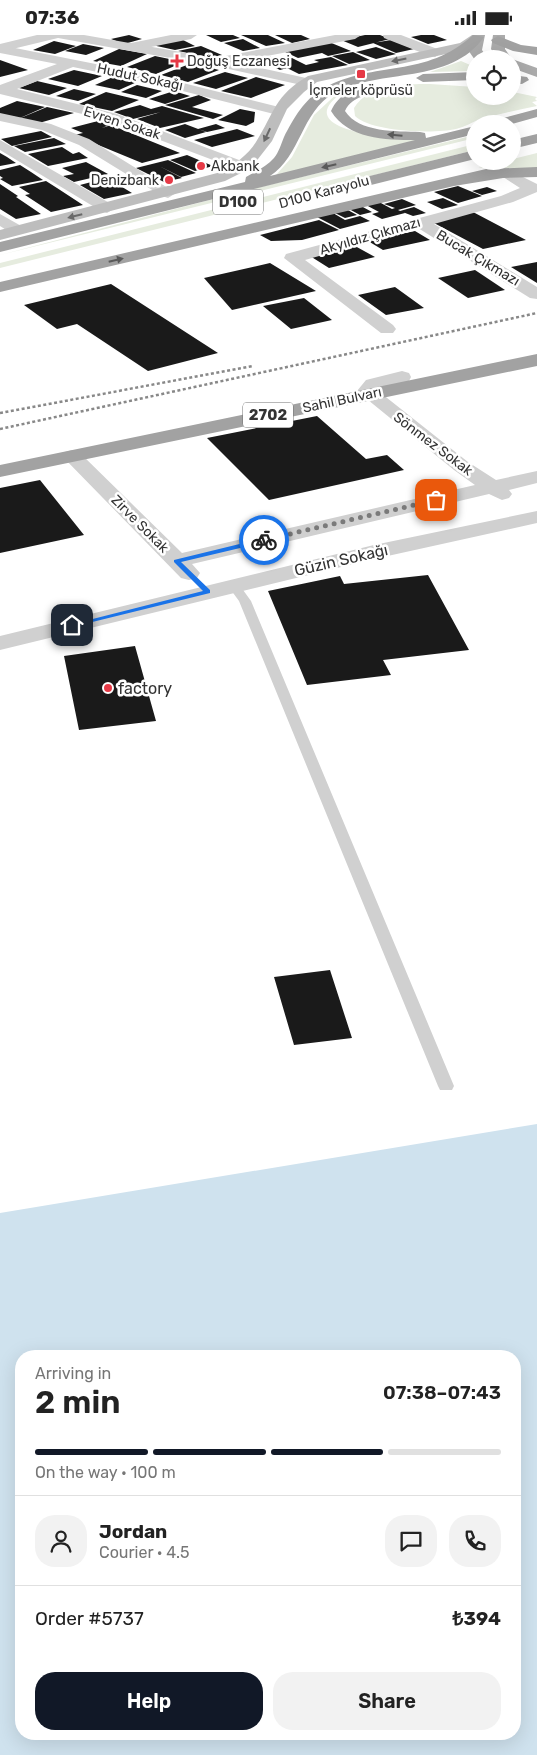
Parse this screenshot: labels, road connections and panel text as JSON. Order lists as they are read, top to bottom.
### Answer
{
  "streets": {
    "highway": [
      "D100 Karayolu",
      "D100",
      "Sahil Bulvarı",
      "2702"
    ],
    "street": [
      "Hudut Sokağı",
      "Evren Sokak",
      "Akyıldız Çıkmazı",
      "Bucak Çıkmazı",
      "Sönmez Sokak",
      "Zirve Sokak",
      "Güzin Sokağı"
    ]
  },
  "crossings": [
    ["Akyıldız Çıkmazı", "Bucak Çıkmazı"],
    ["Sahil Bulvarı", "Sönmez Sokak"],
    ["Sahil Bulvarı", "Zirve Sokak"],
    ["Sönmez Sokak", "Güzin Sokağı"],
    ["Zirve Sokak", "Güzin Sokağı"]
  ],
  "places": {
    "health": ["Doğuş Eczanesi"],
    "transit": ["İçmeler köprüsü"],
    "other": ["Akbank", "Denizbank", "factory"]
  },
  "page": {
    "status": "07:36",
    "heading": ["2 min", "Arriving in", "07:38–07:43"],
    "panel": [
      "Jordan",
      "Courier · 4.5",
      "Order #5737",
      "₺394"
    ],
    "bar": "On the way · 100 m",
    "buttons": ["Help", "Share"]
  }
}
